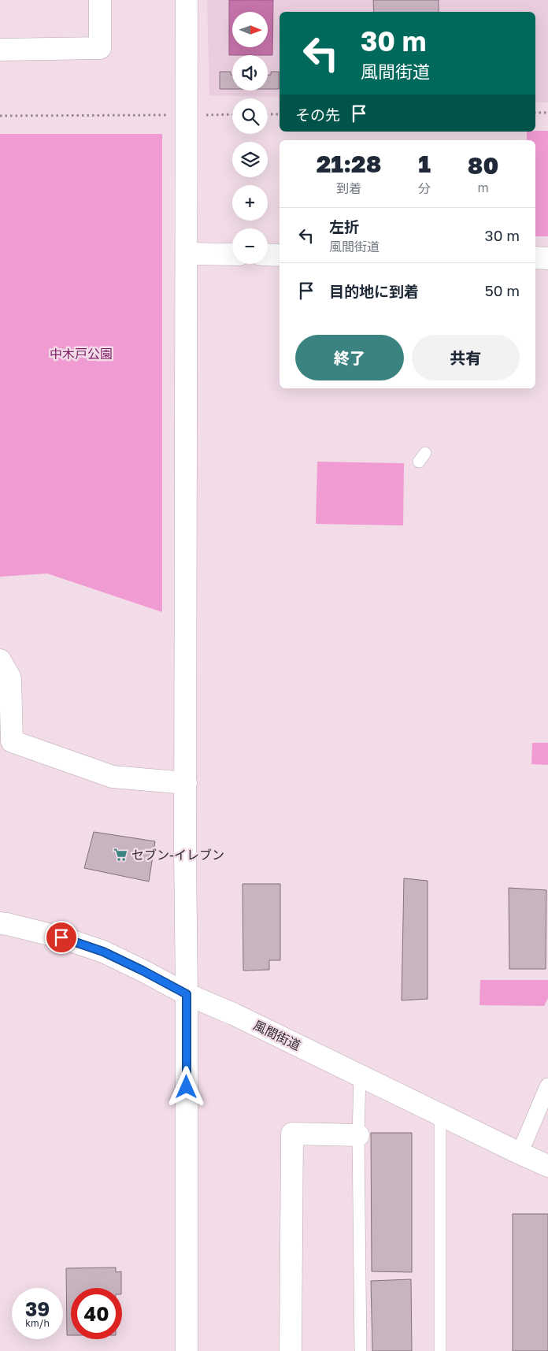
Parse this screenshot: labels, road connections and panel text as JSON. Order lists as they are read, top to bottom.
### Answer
{
  "streets": {
    "street": ["風間街道"]
  },
  "parks": ["中木戸公園"],
  "places": {
    "supermarket": ["セブン-イレブン"]
  },
  "north": "right",
  "page": {
    "map_buttons": ["+", "−"],
    "turn": ["30 m", "風間街道"],
    "then": "その先",
    "eta": [
      "21:28",
      "到着",
      "1",
      "分",
      "80",
      "m"
    ],
    "list": [
      {
        "name": "左折",
        "note": "風間街道",
        "value": "30 m"
      },
      {
        "name": "目的地に到着",
        "value": "50 m"
      }
    ],
    "buttons": ["終了", "共有"],
    "speed": "39 km/h",
    "limit": "40"
  }
}
